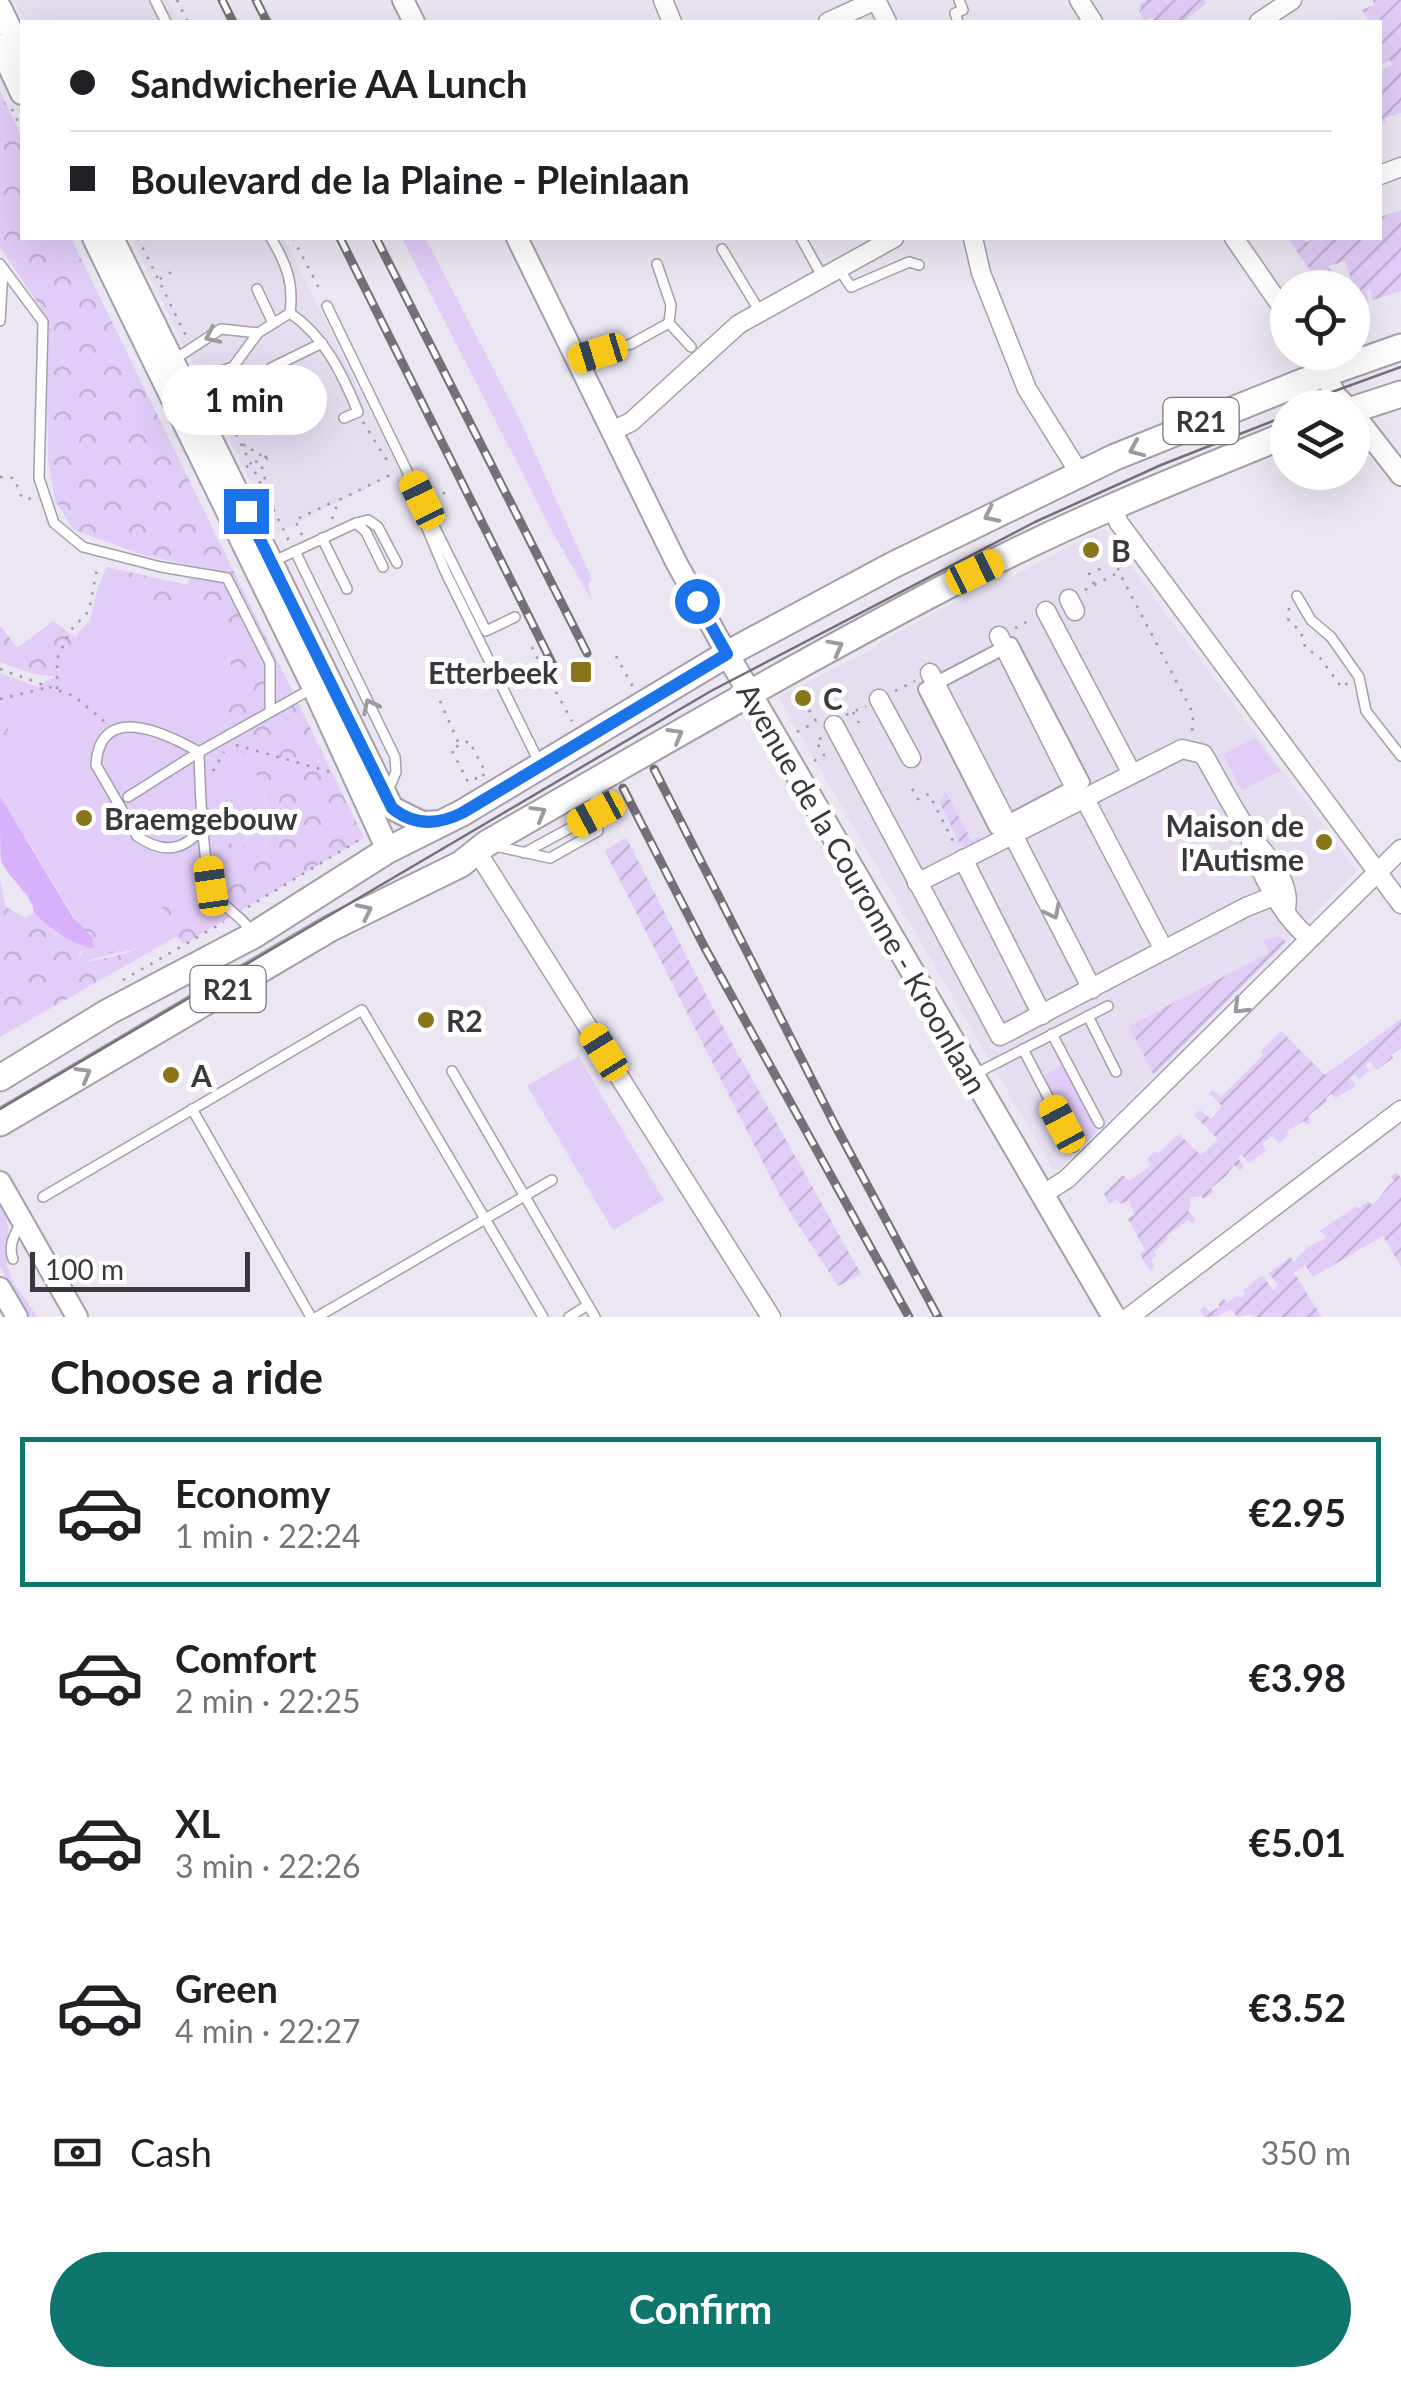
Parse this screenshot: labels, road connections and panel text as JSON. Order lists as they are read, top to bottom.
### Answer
{
  "streets": {
    "main road": ["R21", "Avenue de la Couronne - Kroonlaan"]
  },
  "crossings": [
    ["R21", "Avenue de la Couronne - Kroonlaan"]
  ],
  "places": {
    "other": [
      "B",
      "C",
      "Braemgebouw",
      "Maison de l'Autisme",
      "R2",
      "A"
    ],
    "transit": ["Etterbeek"]
  },
  "scale_bar": "100 m",
  "page": {
    "banner": ["Sandwicherie AA Lunch", "Boulevard de la Plaine - Pleinlaan"],
    "bubble": "1 min",
    "scale": "100 m",
    "heading": "Choose a ride",
    "list": [
      {
        "name": "Economy",
        "note": "1 min · 22:24",
        "value": "€2.95"
      },
      {
        "name": "Comfort",
        "note": "2 min · 22:25",
        "value": "€3.98"
      },
      {
        "name": "XL",
        "note": "3 min · 22:26",
        "value": "€5.01"
      },
      {
        "name": "Green",
        "note": "4 min · 22:27",
        "value": "€3.52"
      }
    ],
    "pay": ["Cash", "350 m"],
    "buttons": "Confirm"
  }
}
